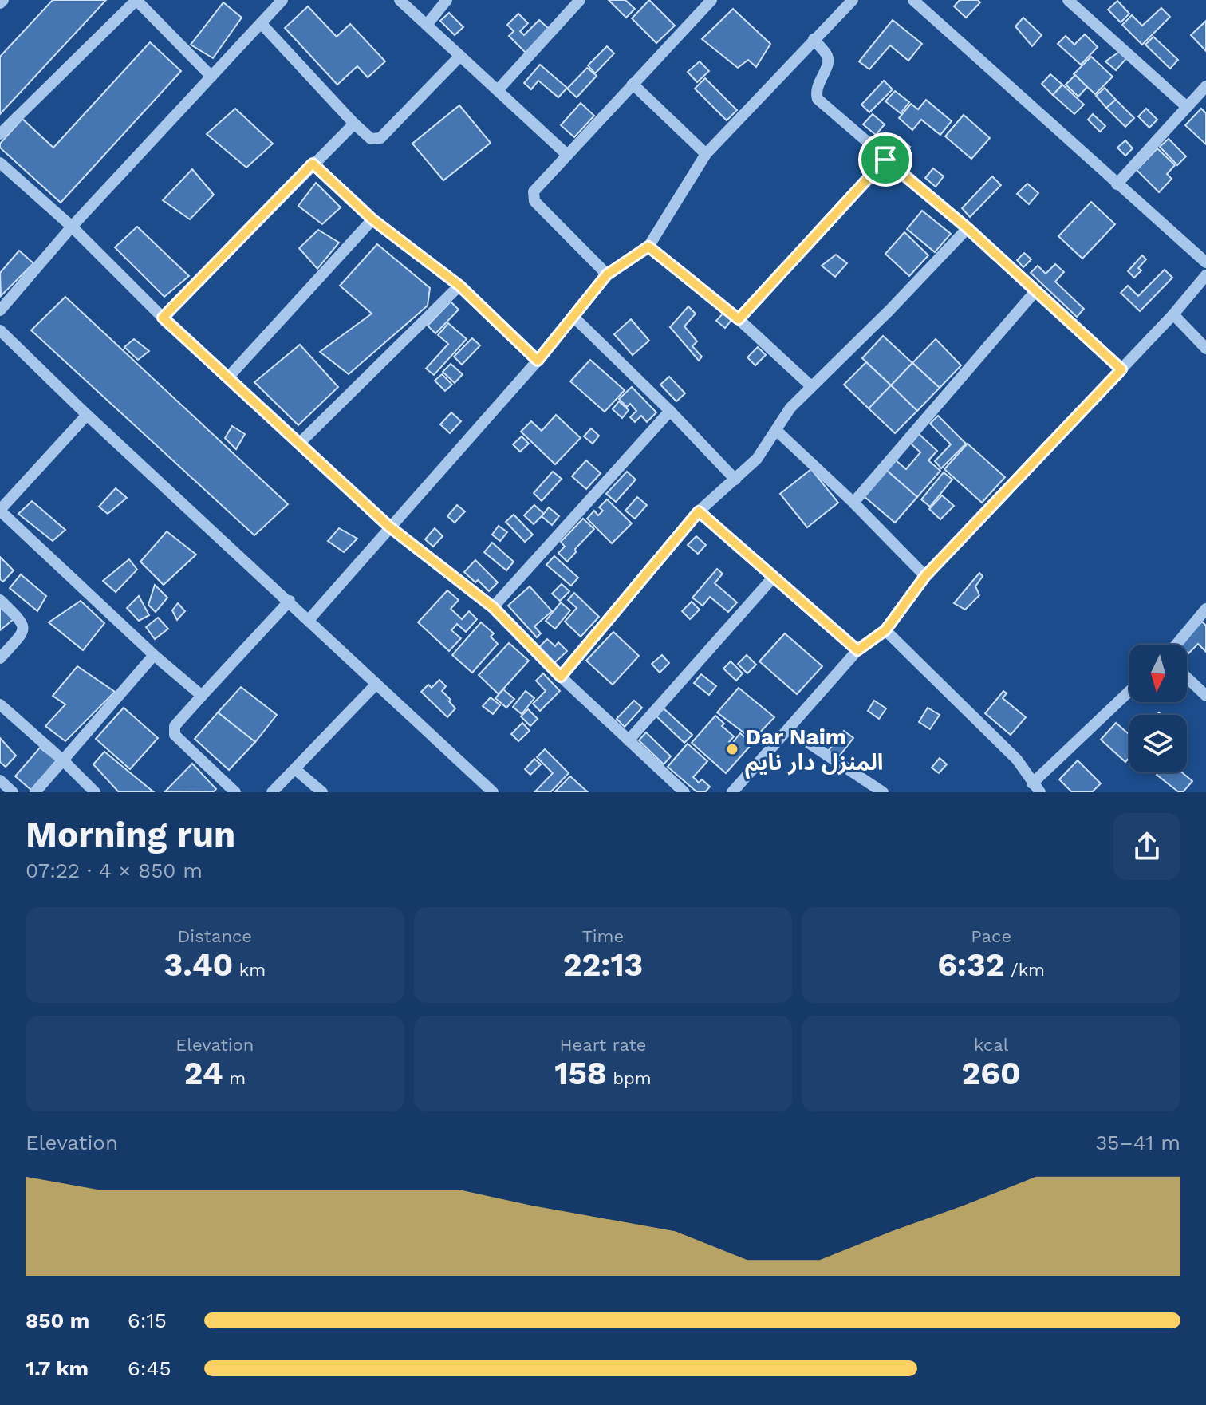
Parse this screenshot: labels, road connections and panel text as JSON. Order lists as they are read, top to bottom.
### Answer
{
  "places": ["Dar Naim المنزل دار نايم"],
  "north": "bottom",
  "page": {
    "heading": ["Morning run", "07:22 · 4 × 850 m"],
    "stats": [
      ["Distance", "3.40 km"],
      ["Time", "22:13"],
      ["Pace", "6:32 /km"],
      ["Elevation", "24 m"],
      ["Heart rate", "158 bpm"],
      ["kcal", "260"]
    ],
    "chart": ["Elevation", "35–41 m"],
    "list": [
      {
        "name": "850 m",
        "note": "6:15"
      },
      {
        "name": "1.7 km",
        "note": "6:45"
      }
    ]
  }
}
